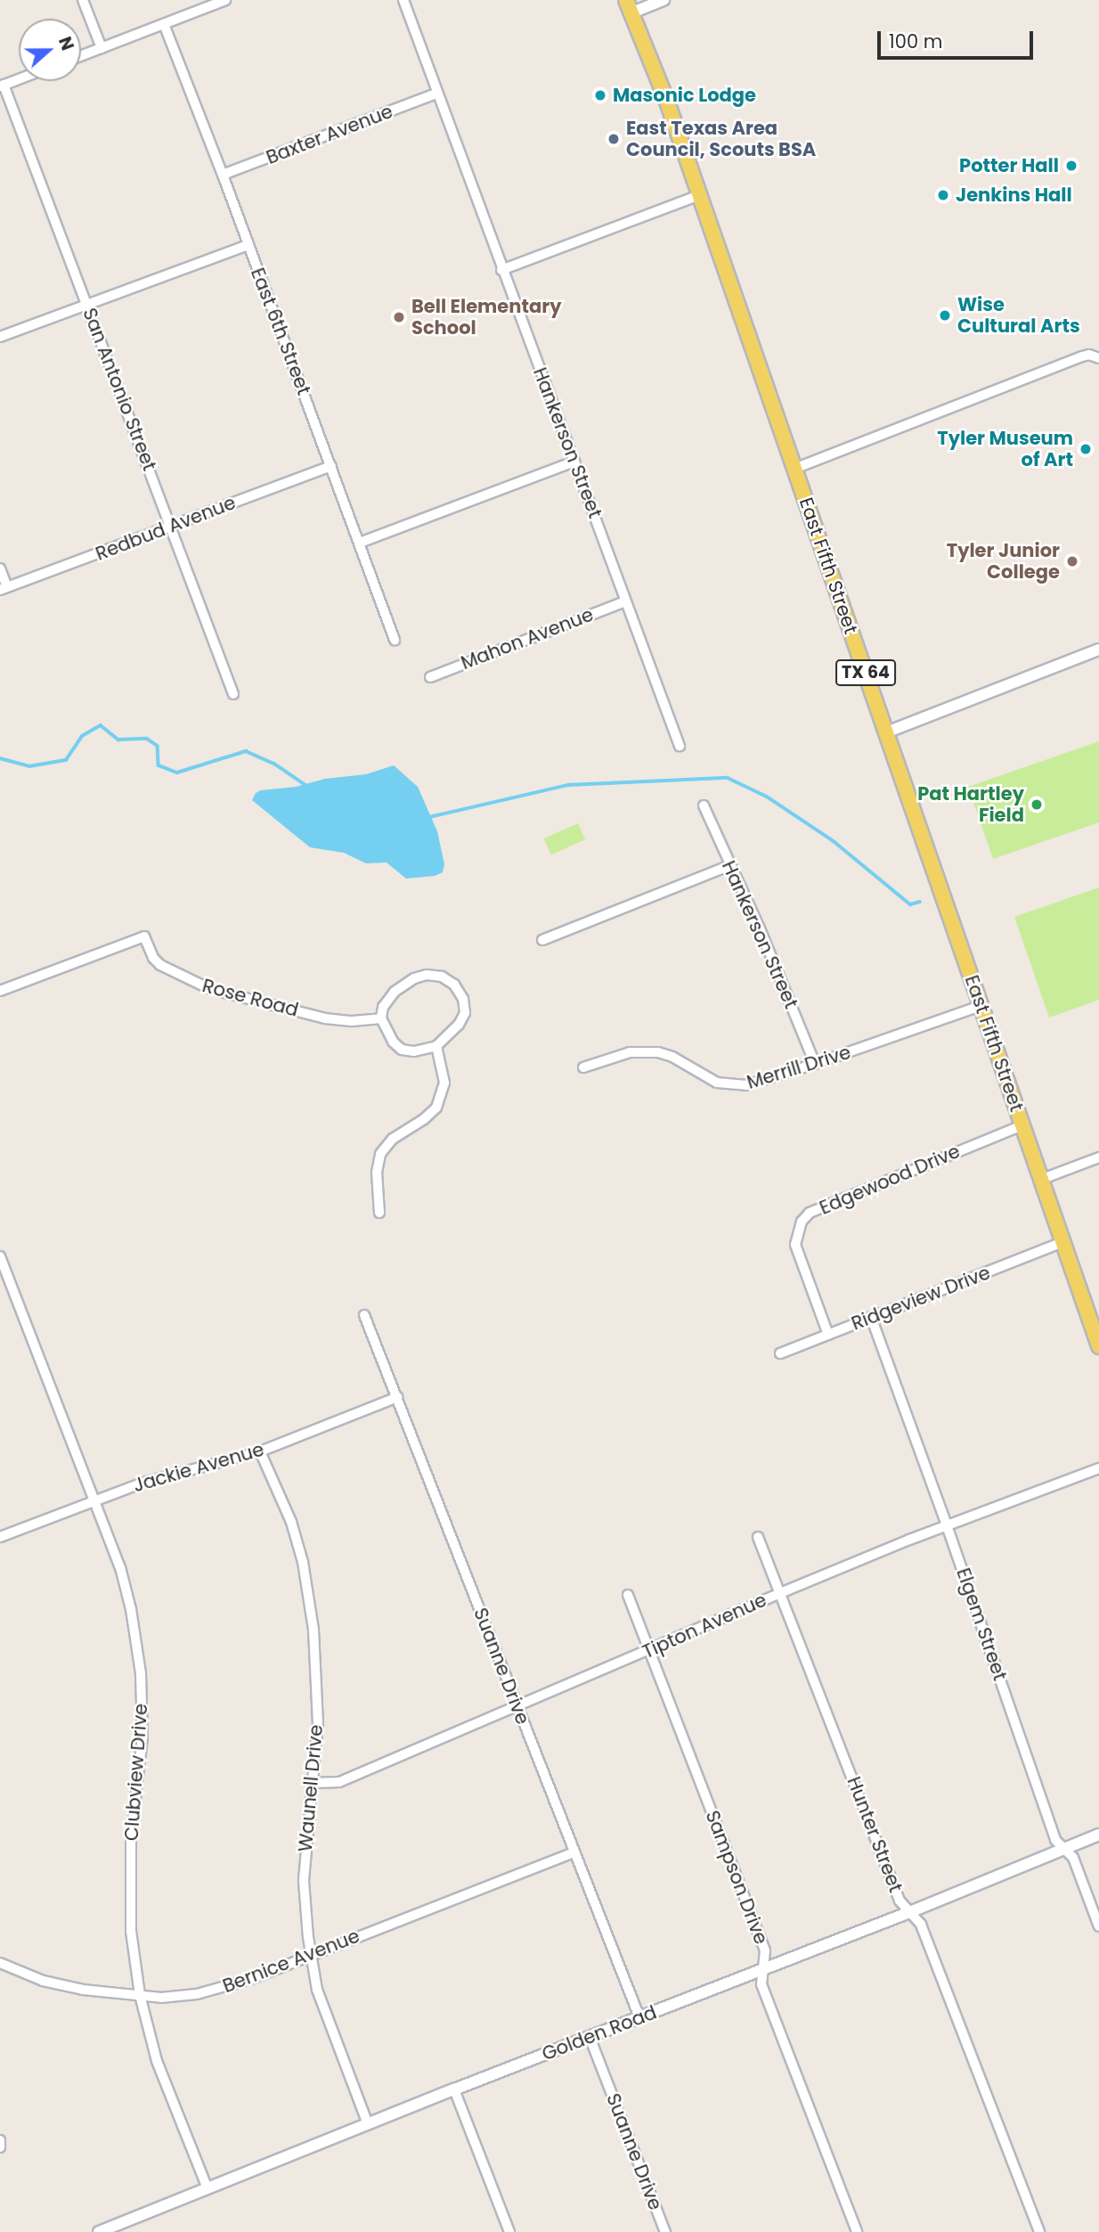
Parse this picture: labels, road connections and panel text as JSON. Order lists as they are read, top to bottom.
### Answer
{
  "streets": {
    "main road": ["East Fifth Street", "TX 64"],
    "street": [
      "Baxter Avenue",
      "East 6th Street",
      "San Antonio Street",
      "Hankerson Street",
      "Redbud Avenue",
      "Mahon Avenue",
      "Rose Road",
      "Merrill Drive",
      "Edgewood Drive",
      "Ridgeview Drive",
      "Jackie Avenue",
      "Elgem Street",
      "Tipton Avenue",
      "Suanne Drive",
      "Clubview Drive",
      "Waunell Drive",
      "Hunter Street",
      "Sampson Drive",
      "Bernice Avenue",
      "Golden Road"
    ]
  },
  "crossings": [
    ["Baxter Avenue", "East 6th Street"],
    ["Baxter Avenue", "Hankerson Street"],
    ["East 6th Street", "Redbud Avenue"],
    ["San Antonio Street", "Redbud Avenue"],
    ["Hankerson Street", "Mahon Avenue"],
    ["Hankerson Street", "Merrill Drive"],
    ["East Fifth Street", "Merrill Drive"],
    ["East Fifth Street", "Edgewood Drive"],
    ["East Fifth Street", "Ridgeview Drive"],
    ["Edgewood Drive", "Ridgeview Drive"],
    ["Ridgeview Drive", "Elgem Street"],
    ["Jackie Avenue", "Suanne Drive"],
    ["Jackie Avenue", "Clubview Drive"],
    ["Jackie Avenue", "Waunell Drive"],
    ["Elgem Street", "Tipton Avenue"],
    ["Elgem Street", "Golden Road"],
    ["Tipton Avenue", "Suanne Drive"],
    ["Tipton Avenue", "Waunell Drive"],
    ["Tipton Avenue", "Hunter Street"],
    ["Tipton Avenue", "Sampson Drive"],
    ["Suanne Drive", "Bernice Avenue"],
    ["Suanne Drive", "Golden Road"],
    ["Clubview Drive", "Bernice Avenue"],
    ["Clubview Drive", "Golden Road"],
    ["Waunell Drive", "Bernice Avenue"],
    ["Waunell Drive", "Golden Road"],
    ["Hunter Street", "Golden Road"],
    ["Sampson Drive", "Golden Road"]
  ],
  "places": [
    "Masonic Lodge",
    "East Texas Area Council, Scouts BSA",
    "Potter Hall",
    "Jenkins Hall",
    "Wise Cultural Arts",
    "Bell Elementary School",
    "Tyler Museum of Art",
    "Tyler Junior College",
    "Pat Hartley Field"
  ],
  "scale_bar": "100 m",
  "north": "right"
}
